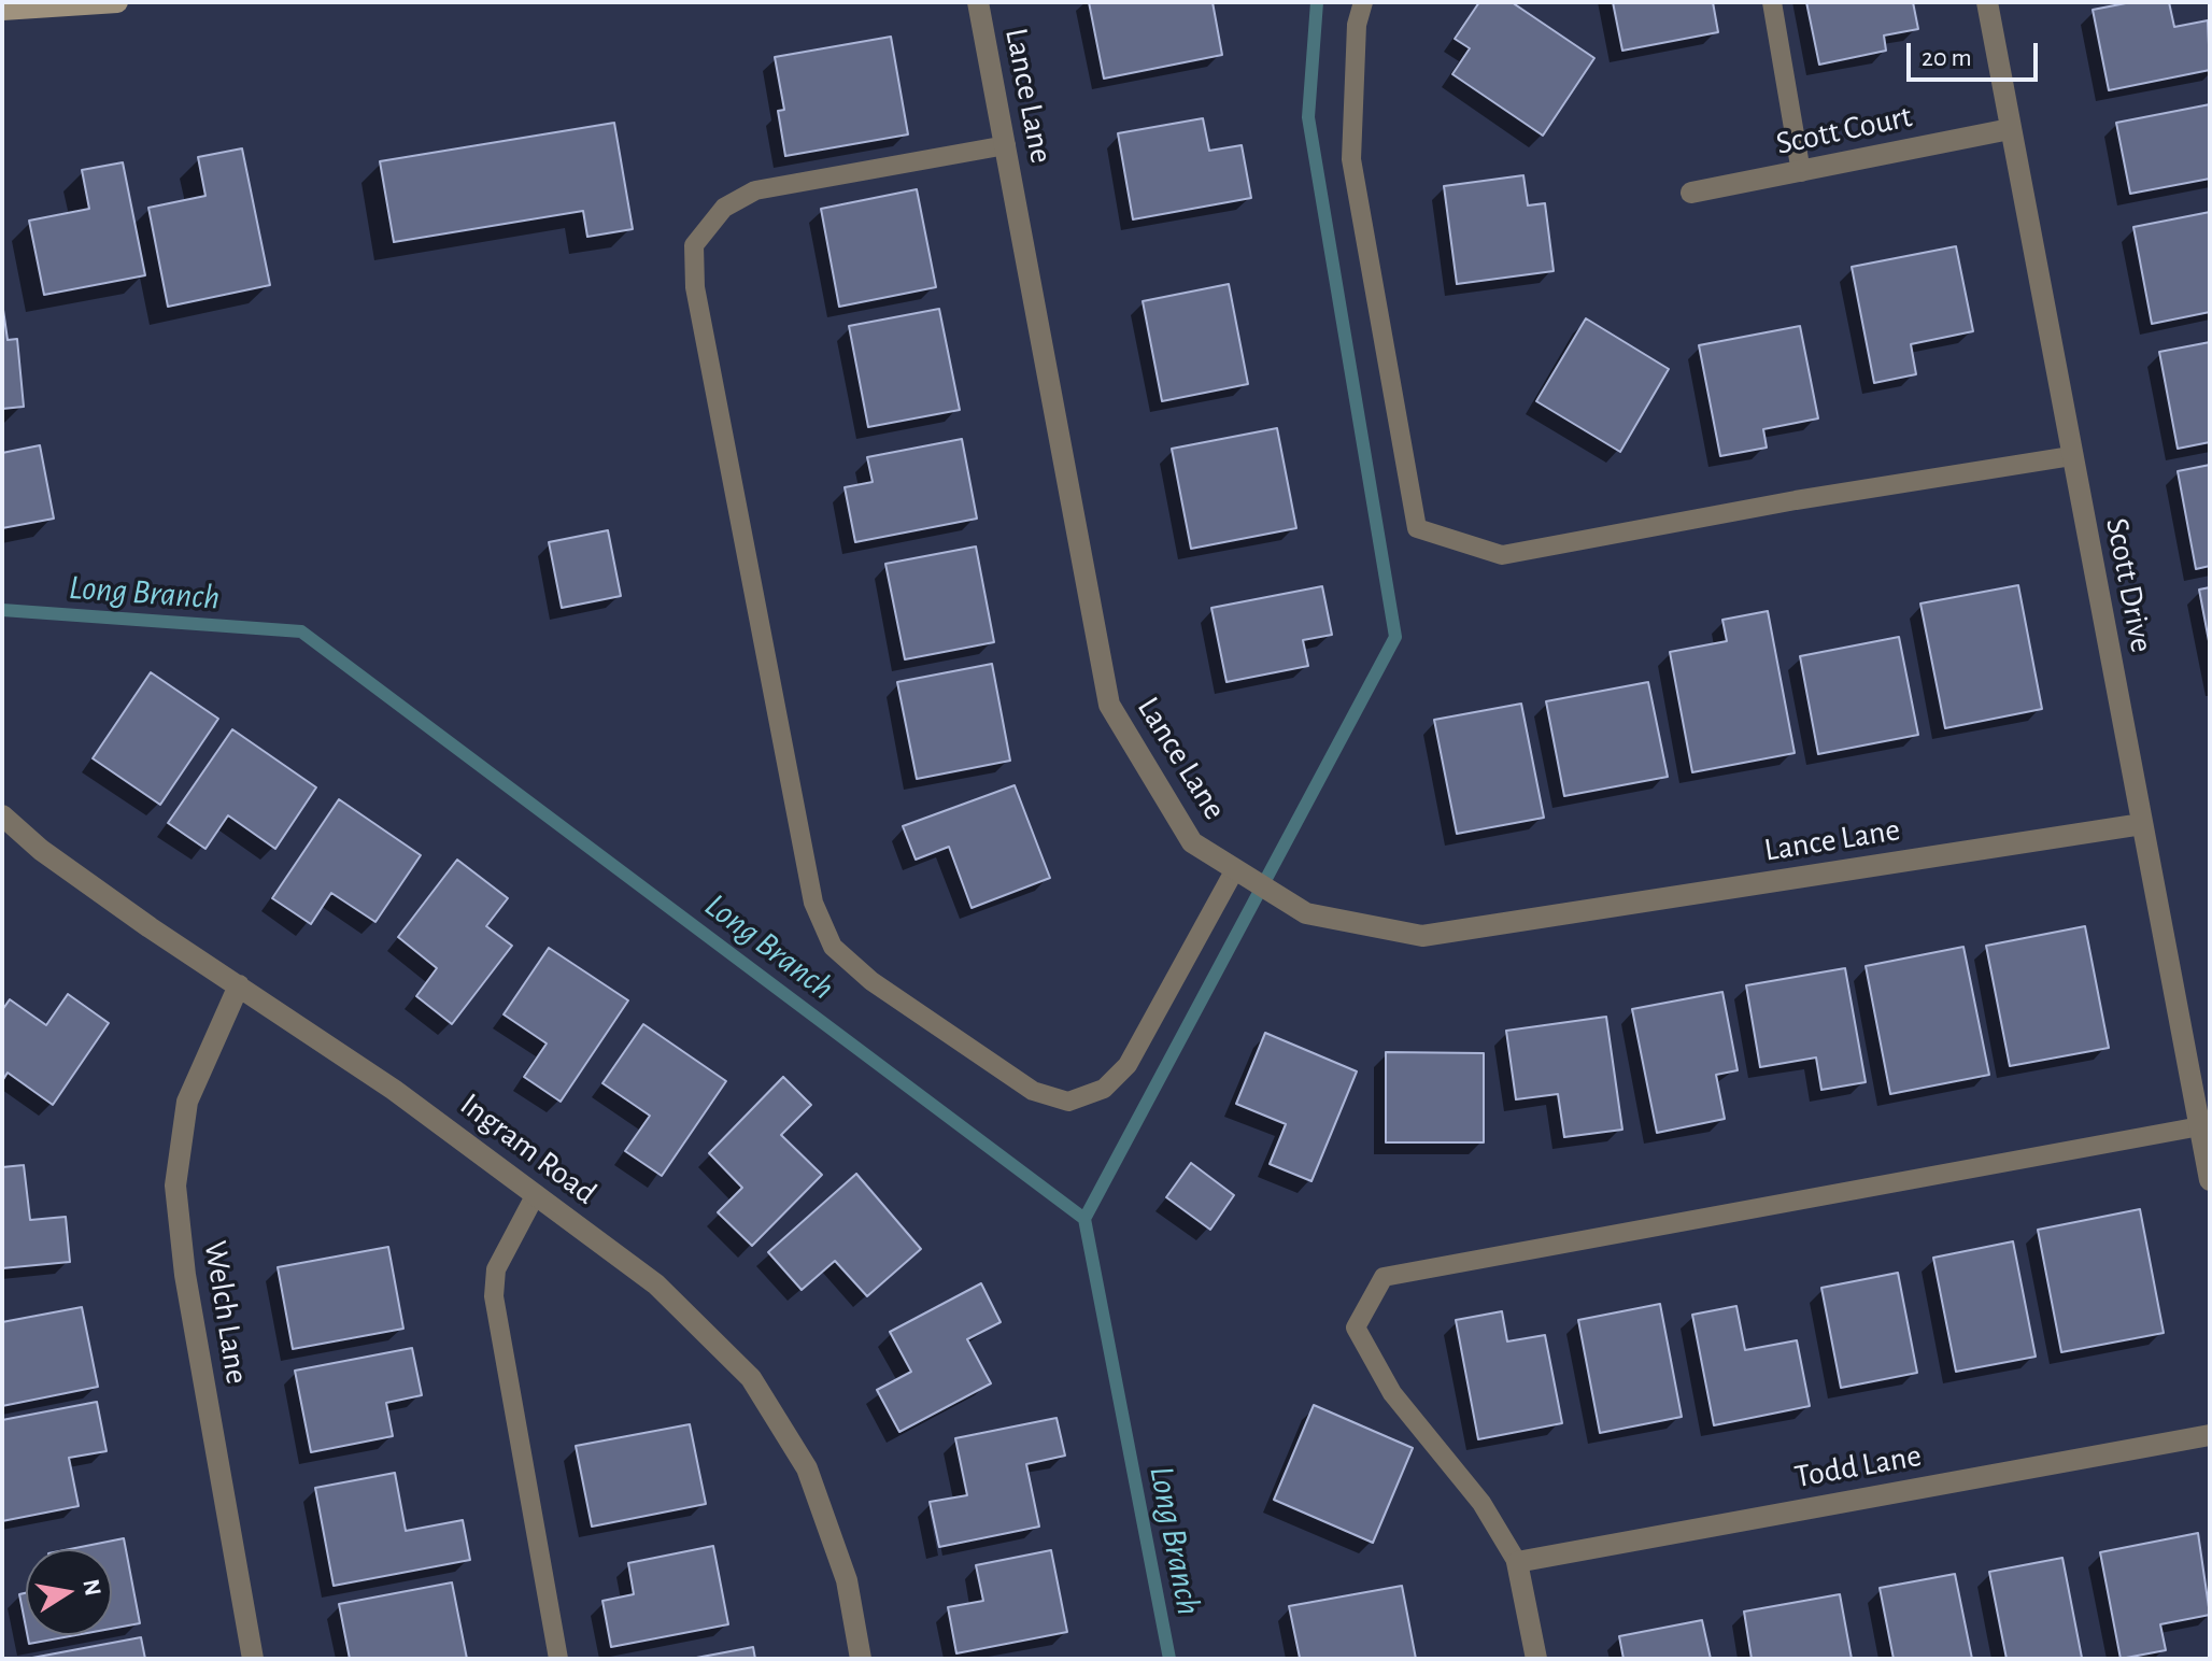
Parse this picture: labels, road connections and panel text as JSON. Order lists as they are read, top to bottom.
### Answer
{
  "streets": {
    "street": [
      "Lance Lane",
      "Scott Court",
      "Scott Drive",
      "Ingram Road",
      "Welch Lane",
      "Todd Lane"
    ]
  },
  "crossings": [
    ["Lance Lane", "Scott Drive"],
    ["Scott Court", "Scott Drive"],
    ["Ingram Road", "Welch Lane"]
  ],
  "water": ["Long Branch"],
  "scale_bar": "20 m",
  "north": "right"
}
